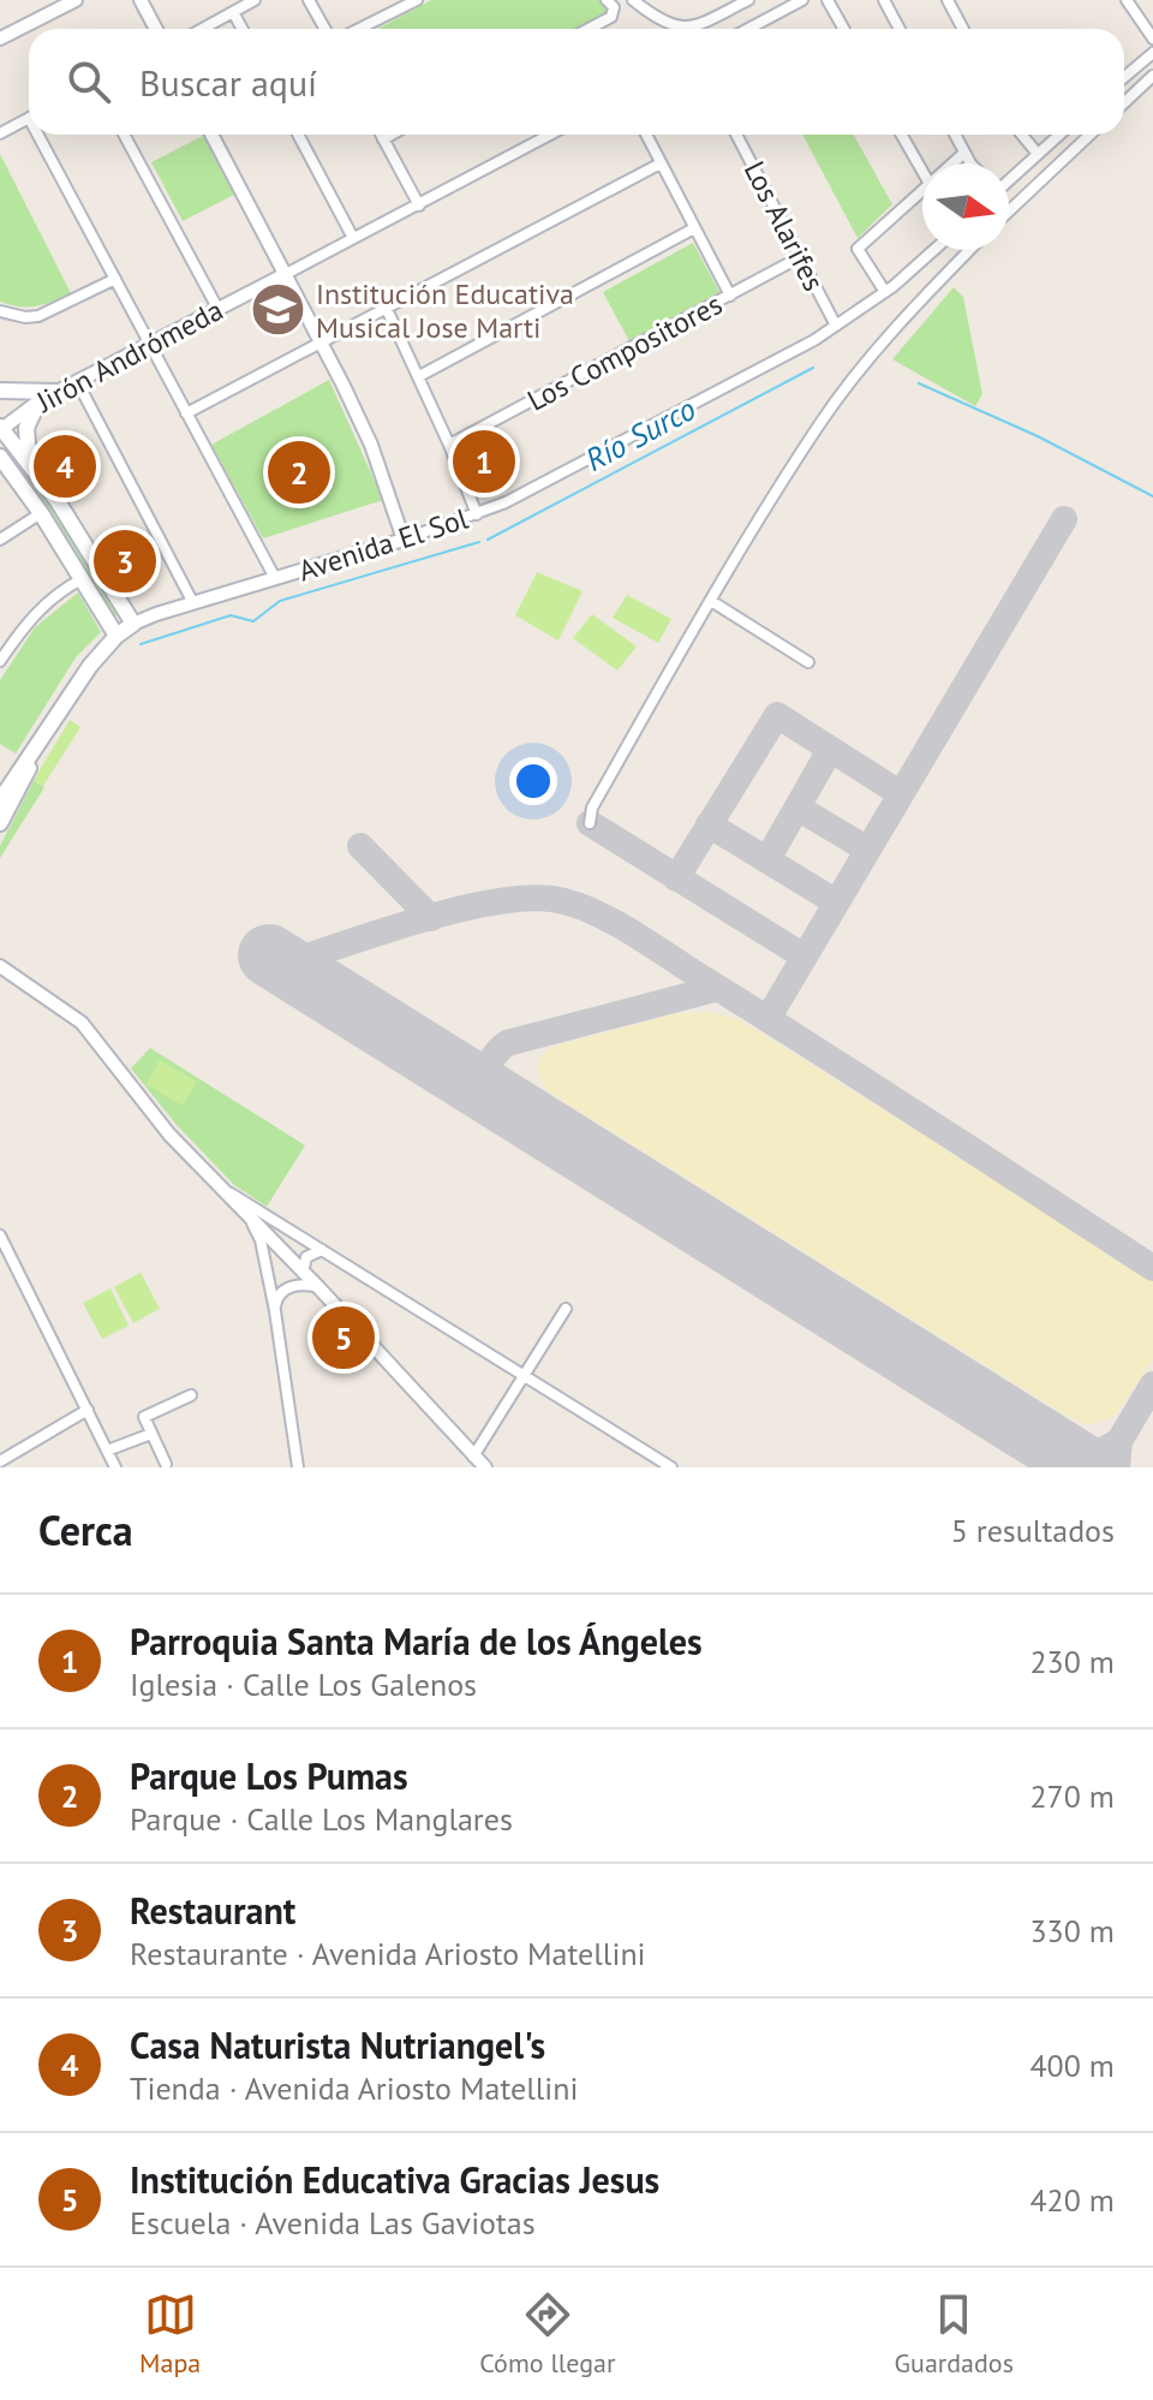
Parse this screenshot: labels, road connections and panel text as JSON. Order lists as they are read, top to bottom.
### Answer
{
  "streets": {
    "main road": ["Avenida El Sol"],
    "street": ["Los Alarifes", "Los Compositores", "Jirón Andrómeda"]
  },
  "crossings": [
    ["Los Alarifes", "Los Compositores"],
    ["Los Alarifes", "Avenida El Sol"]
  ],
  "water": ["Río Surco"],
  "places": {
    "school or university": ["Institución Educativa Musical Jose Marti"]
  },
  "north": "right",
  "page": {
    "search": "Buscar aquí",
    "pins": [
      "1",
      "4",
      "2",
      "3",
      "5"
    ],
    "heading": ["Cerca", "5 resultados"],
    "list": [
      {
        "mark": "1",
        "name": "Parroquia Santa María de los Ángeles",
        "note": "Iglesia · Calle Los Galenos",
        "value": "230 m"
      },
      {
        "mark": "2",
        "name": "Parque Los Pumas",
        "note": "Parque · Calle Los Manglares",
        "value": "270 m"
      },
      {
        "mark": "3",
        "name": "Restaurant",
        "note": "Restaurante · Avenida Ariosto Matellini",
        "value": "330 m"
      },
      {
        "mark": "4",
        "name": "Casa Naturista Nutriangel's",
        "note": "Tienda · Avenida Ariosto Matellini",
        "value": "400 m"
      },
      {
        "mark": "5",
        "name": "Institución Educativa Gracias Jesus",
        "note": "Escuela · Avenida Las Gaviotas",
        "value": "420 m"
      }
    ],
    "nav": ["Mapa", "Cómo llegar", "Guardados"]
  }
}
